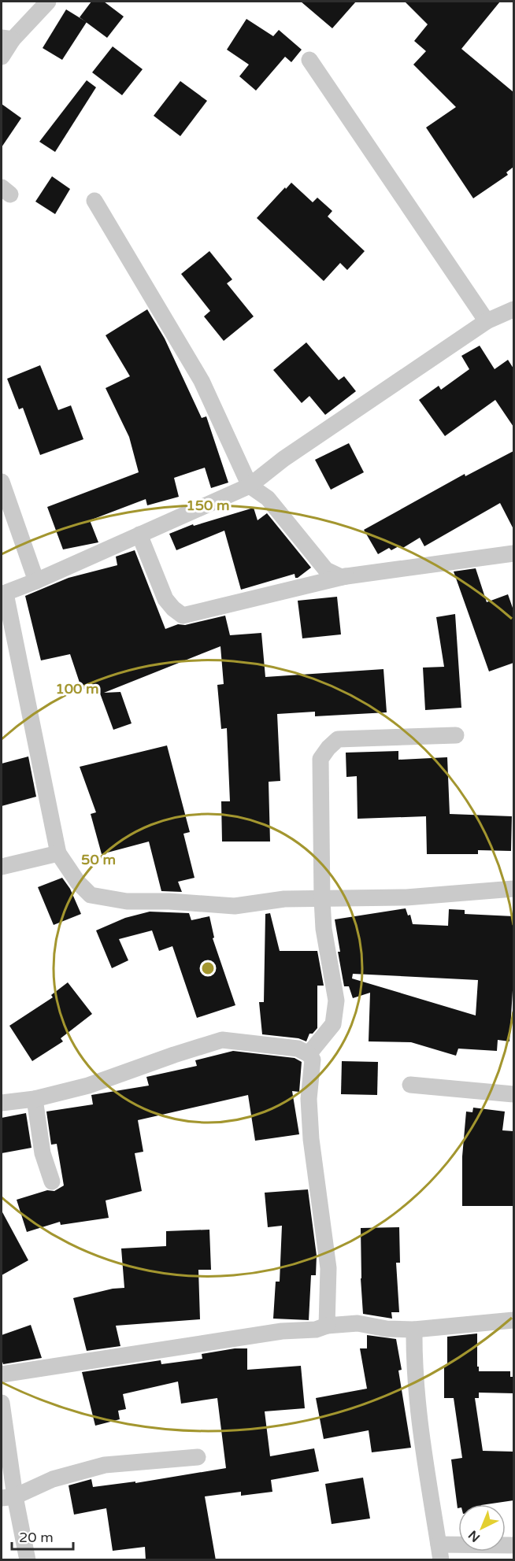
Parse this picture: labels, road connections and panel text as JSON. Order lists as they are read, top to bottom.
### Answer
{
  "scale_bar": "20 m",
  "north": "bottom left",
  "rings": ["150 m", "100 m", "50 m"]
}
